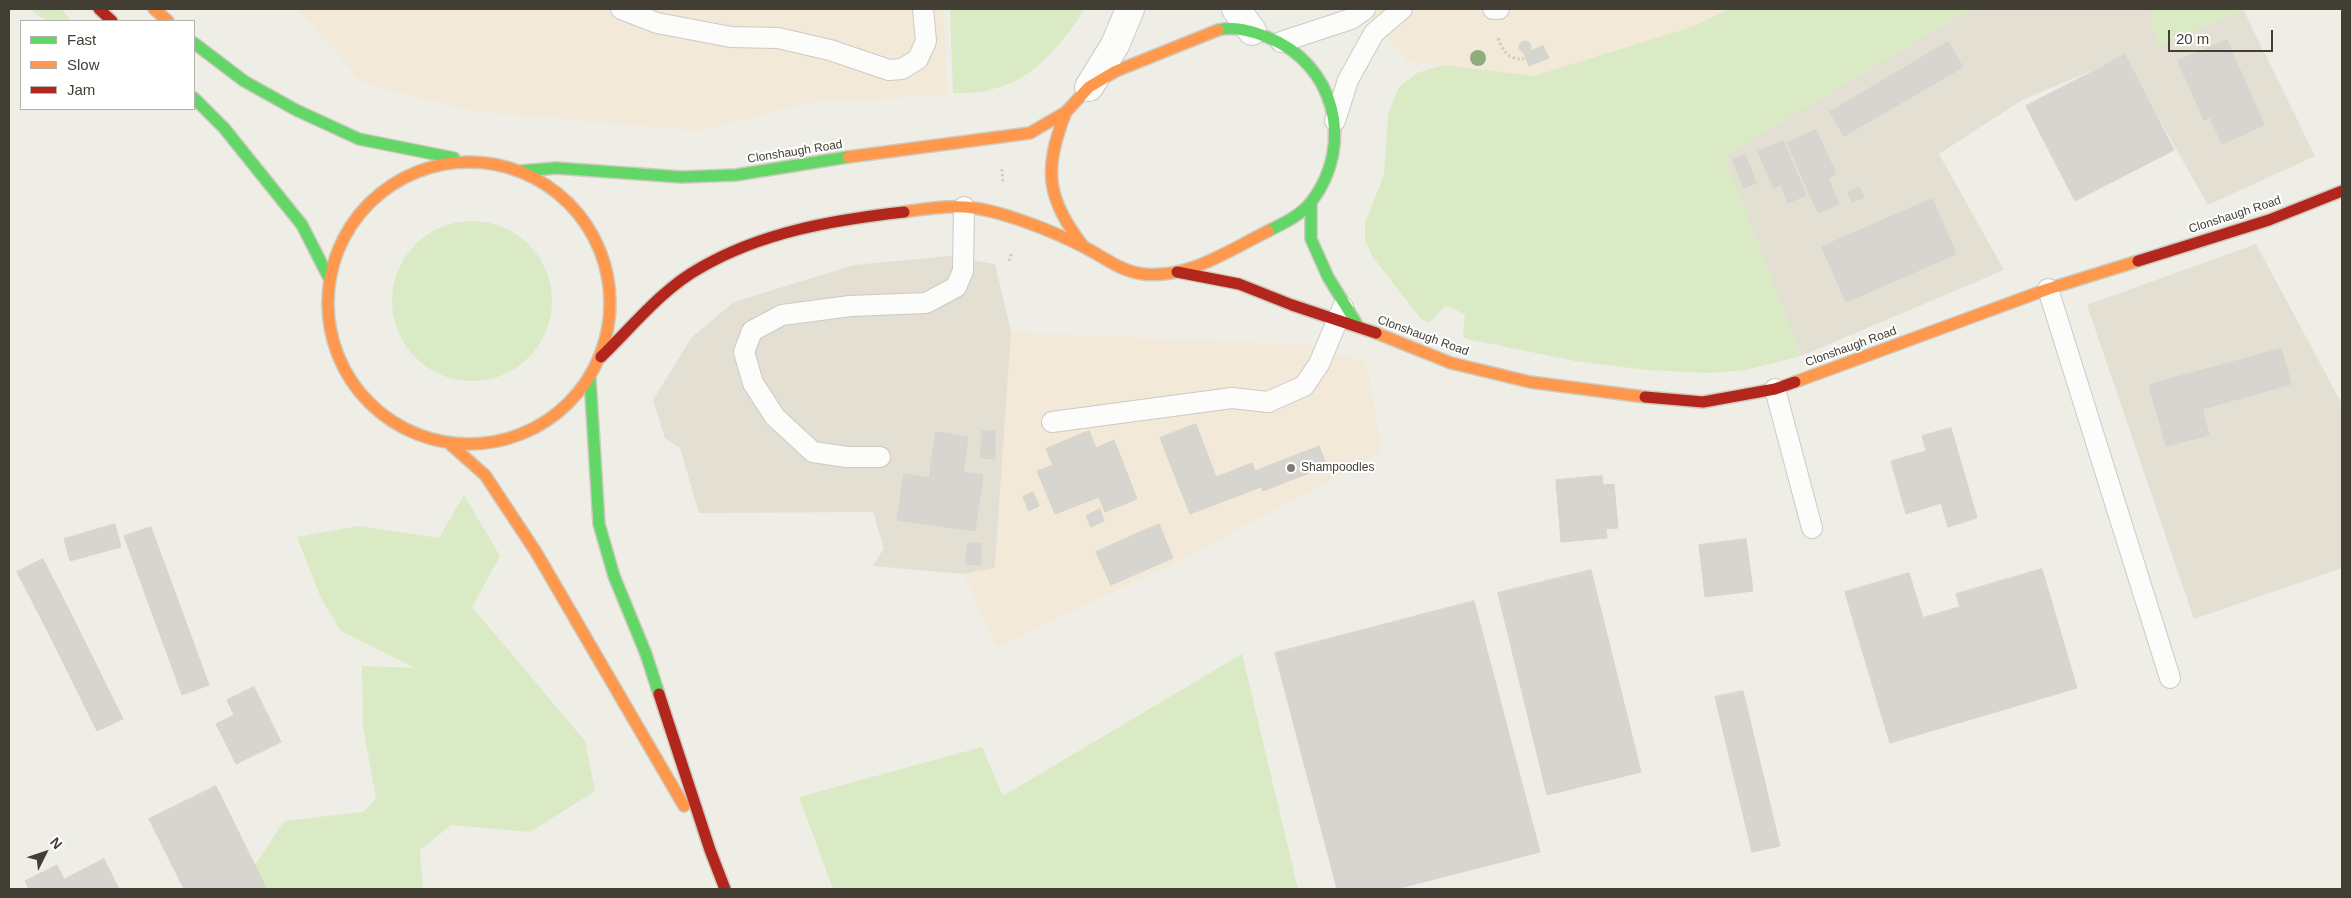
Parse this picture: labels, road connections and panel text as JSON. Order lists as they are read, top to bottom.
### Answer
{
  "streets": {
    "street": ["Clonshaugh Road"]
  },
  "places": ["Shampoodles"],
  "legend": ["Fast", "Slow", "Jam"],
  "scale_bar": "20 m",
  "north": "top right"
}
